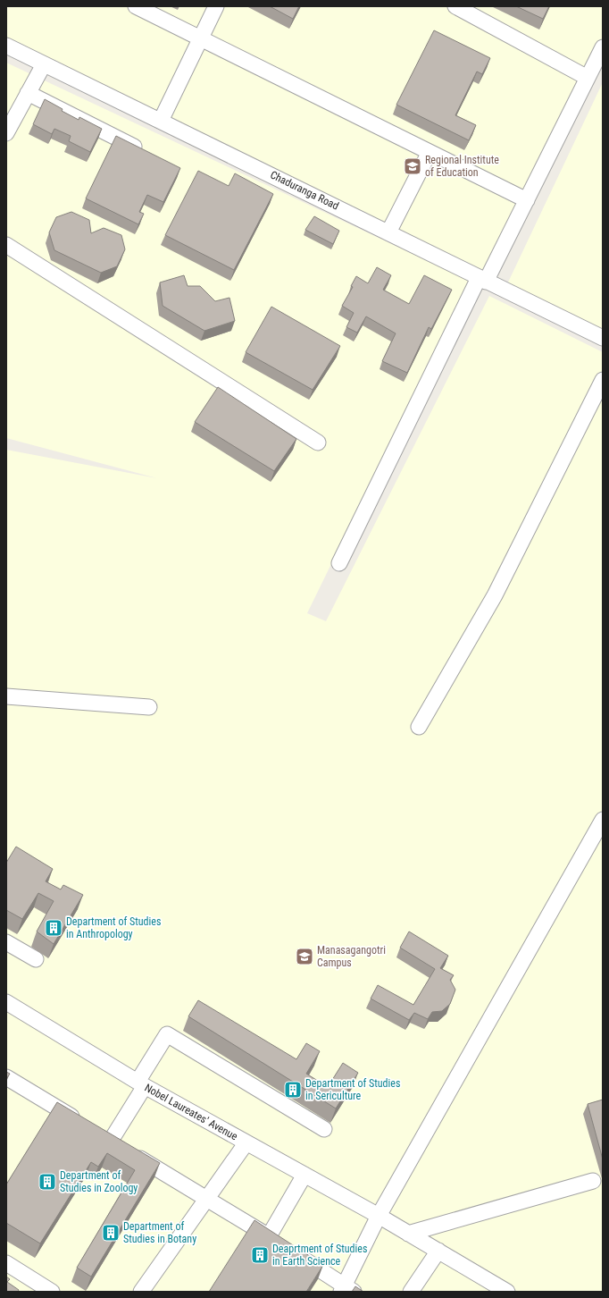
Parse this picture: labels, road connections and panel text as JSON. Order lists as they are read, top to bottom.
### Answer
{
  "streets": {
    "street": ["Chaduranga Road", "Nobel Laureates' Avenue"]
  },
  "places": {
    "school or university": ["Regional Institute of Education", "Manasagangotri Campus"],
    "building": [
      "Department of Studies in Anthropology",
      "Department of Studies in Sericulture",
      "Department of Studies in Zoology",
      "Department of Studies in Botany",
      "Deaprtment of Studies in Earth Science"
    ]
  }
}
